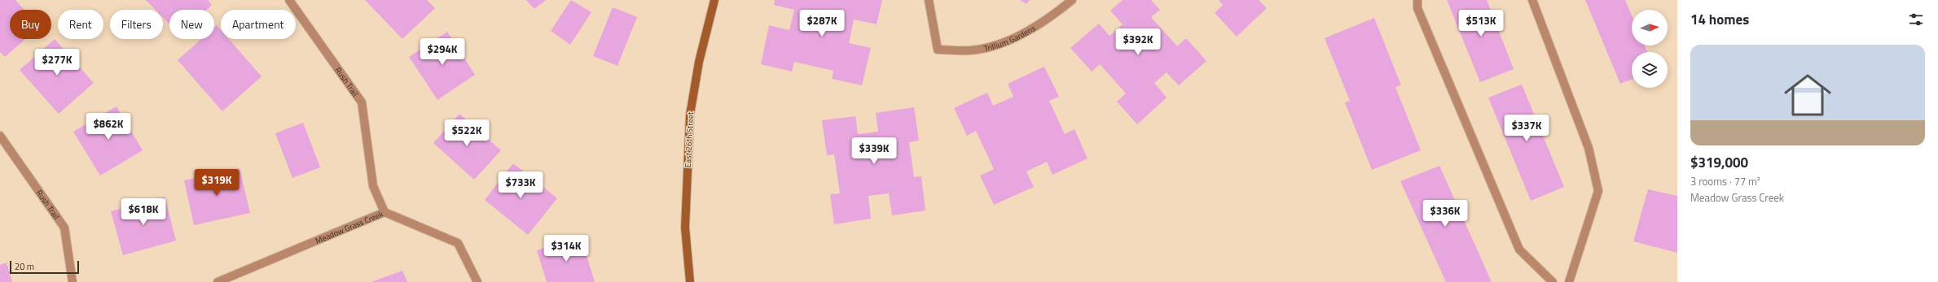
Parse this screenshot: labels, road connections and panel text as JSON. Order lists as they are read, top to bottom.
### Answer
{
  "streets": {
    "street": [
      "Trillium Gardens",
      "Rush Trail",
      "East 26th Street",
      "Meadow Grass Creek"
    ]
  },
  "crossings": [
    ["Rush Trail", "Meadow Grass Creek"]
  ],
  "scale_bar": "20 m",
  "north": "right",
  "page": {
    "heading": "14 homes",
    "price": [
      "$287K",
      "$513K",
      "$392K",
      "$294K",
      "$277K",
      "$862K",
      "$337K",
      "$522K",
      "$339K",
      "$319K",
      "$733K",
      "$618K",
      "$336K",
      "$314K"
    ],
    "chip": [
      "Buy",
      "Rent",
      "Filters",
      "New",
      "Apartment"
    ],
    "list": [
      {
        "name": "$319,000",
        "note": "3 rooms · 77 m² · Meadow Grass Creek"
      }
    ],
    "scale": "20 m"
  }
}
